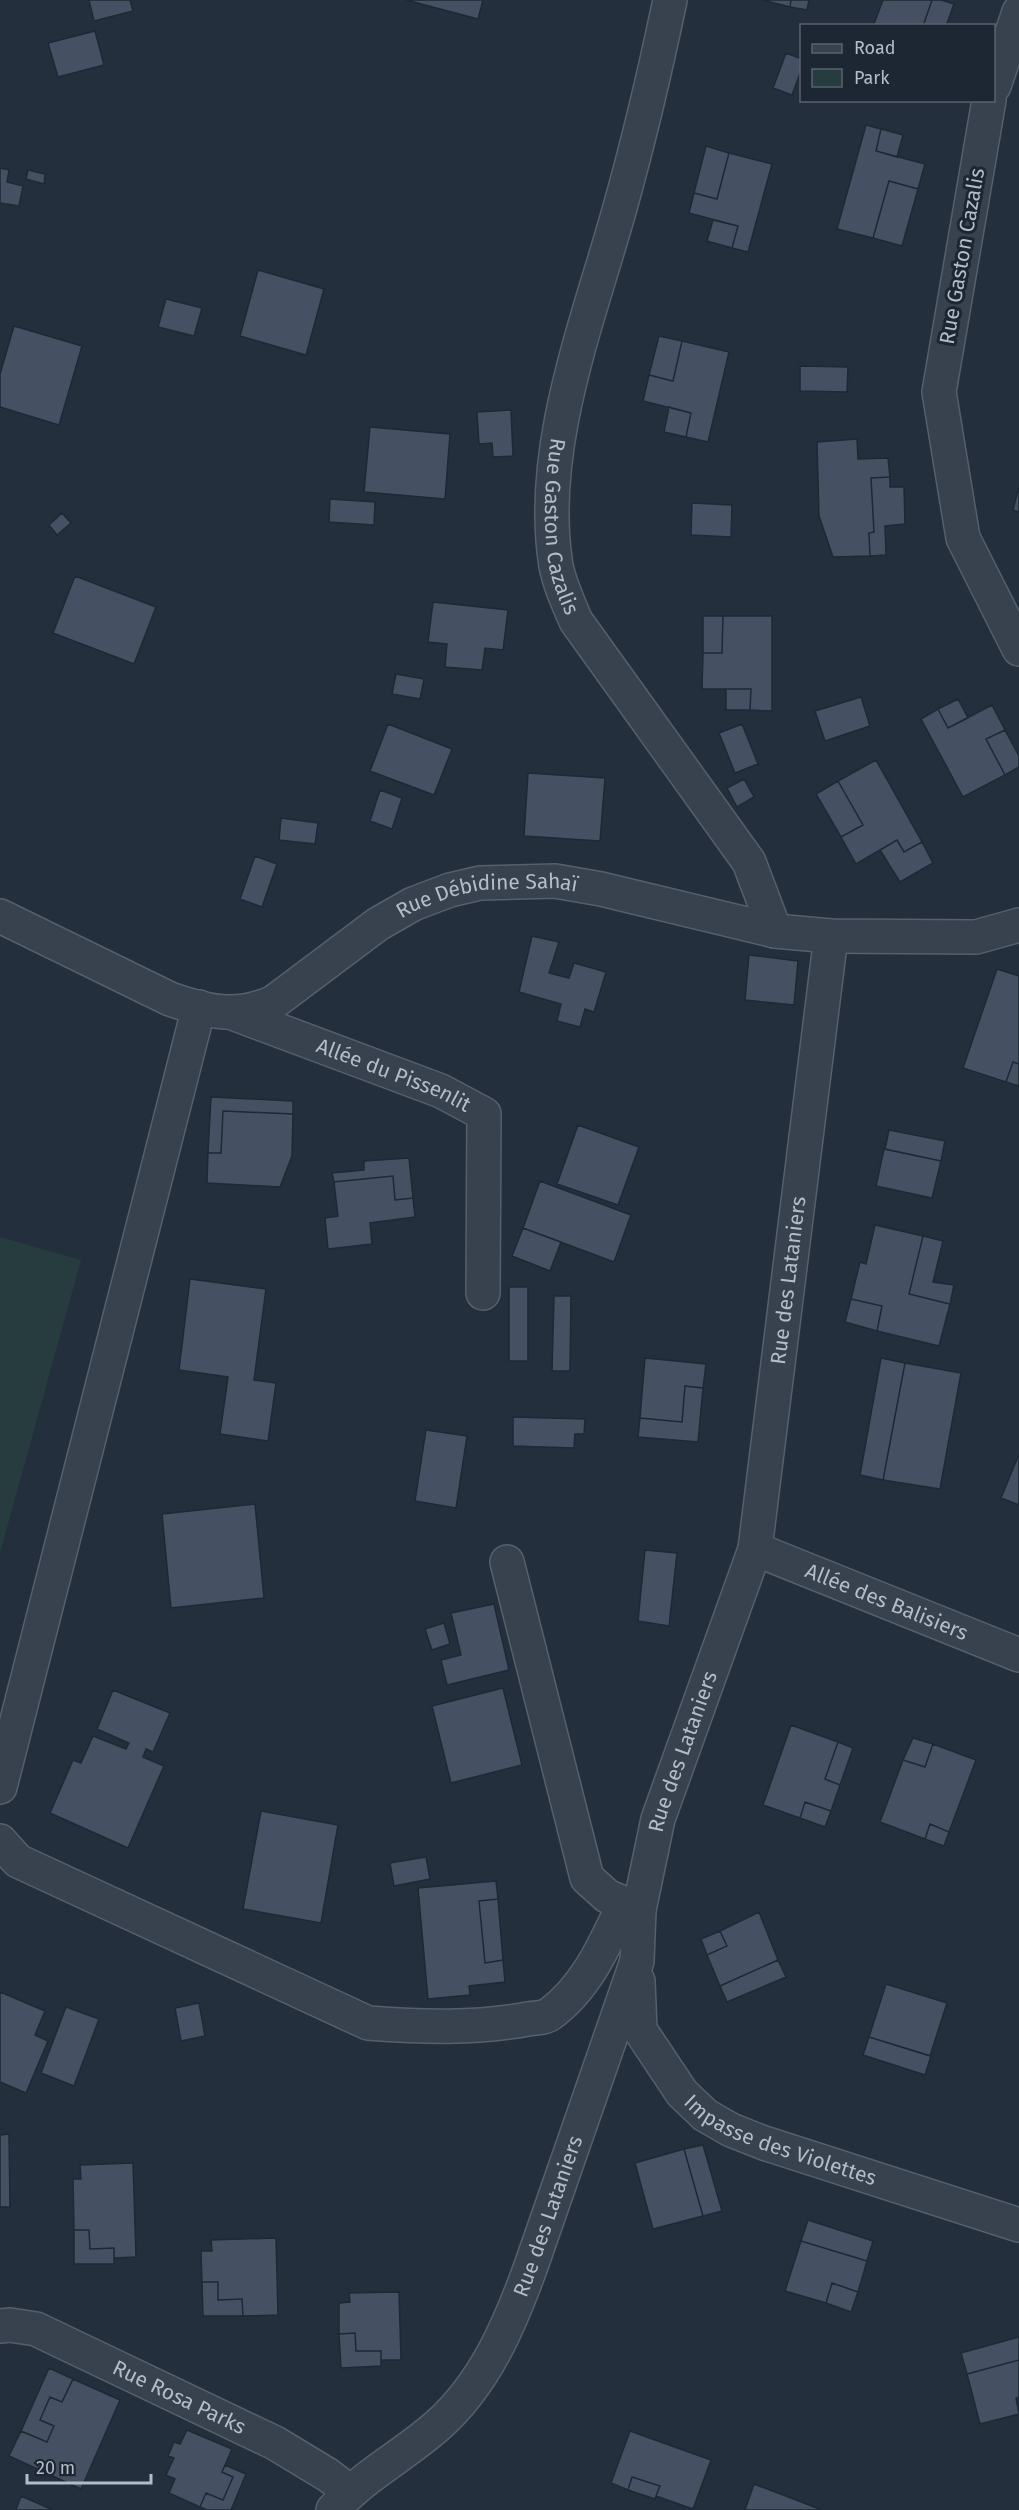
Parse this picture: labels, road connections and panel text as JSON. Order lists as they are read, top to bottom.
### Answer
{
  "streets": {
    "street": [
      "Rue Gaston Cazalis",
      "Rue Débidine Sahaï",
      "Allée du Pissenlit",
      "Rue des Lataniers",
      "Allée des Balisiers",
      "Impasse des Violettes",
      "Rue Rosa Parks"
    ]
  },
  "crossings": [
    ["Rue Gaston Cazalis", "Rue Débidine Sahaï"],
    ["Rue Débidine Sahaï", "Allée du Pissenlit"],
    ["Rue Débidine Sahaï", "Rue des Lataniers"],
    ["Rue des Lataniers", "Allée des Balisiers"],
    ["Rue des Lataniers", "Impasse des Violettes"],
    ["Rue des Lataniers", "Rue Rosa Parks"]
  ],
  "legend": ["Road", "Park"],
  "scale_bar": "20 m"
}
